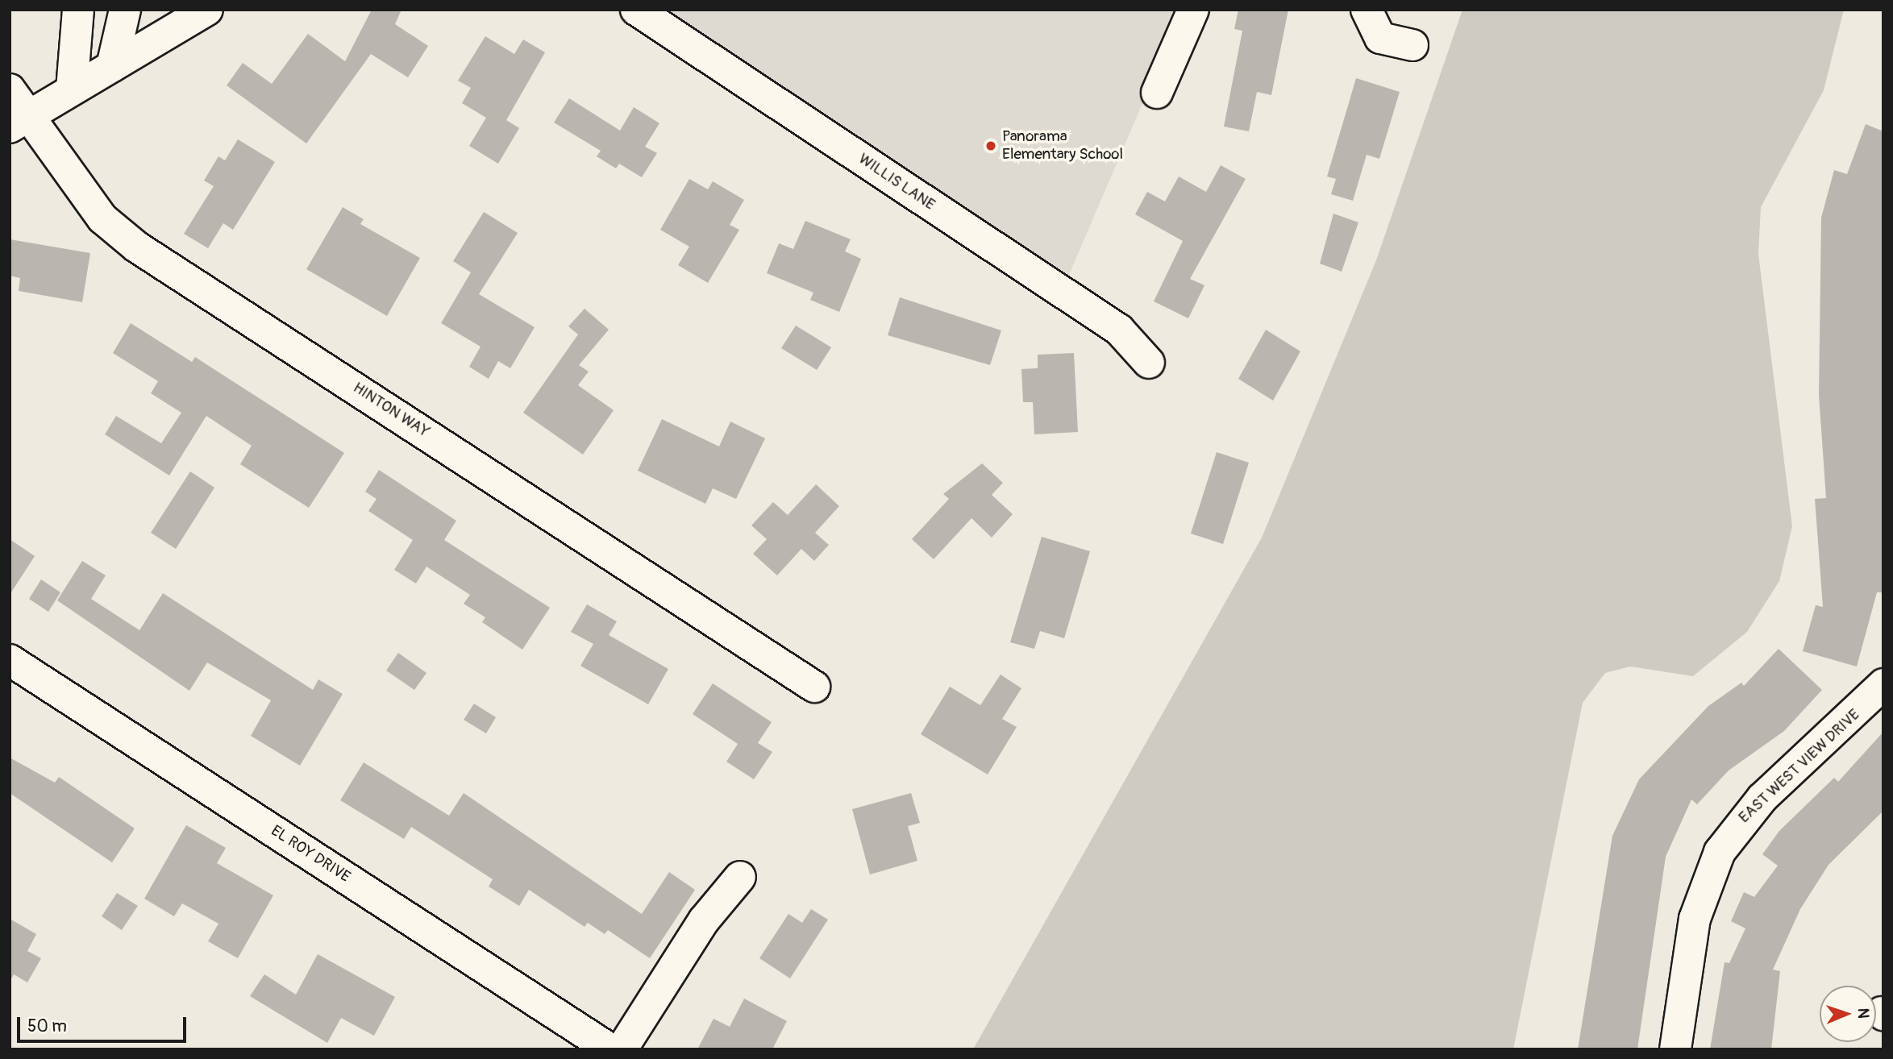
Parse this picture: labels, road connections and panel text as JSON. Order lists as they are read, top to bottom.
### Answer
{
  "streets": {
    "street": [
      "WILLIS LANE",
      "HINTON WAY",
      "EAST WEST VIEW DRIVE",
      "EL ROY DRIVE"
    ]
  },
  "places": ["Panorama Elementary School"],
  "scale_bar": "50 m",
  "north": "right"
}
